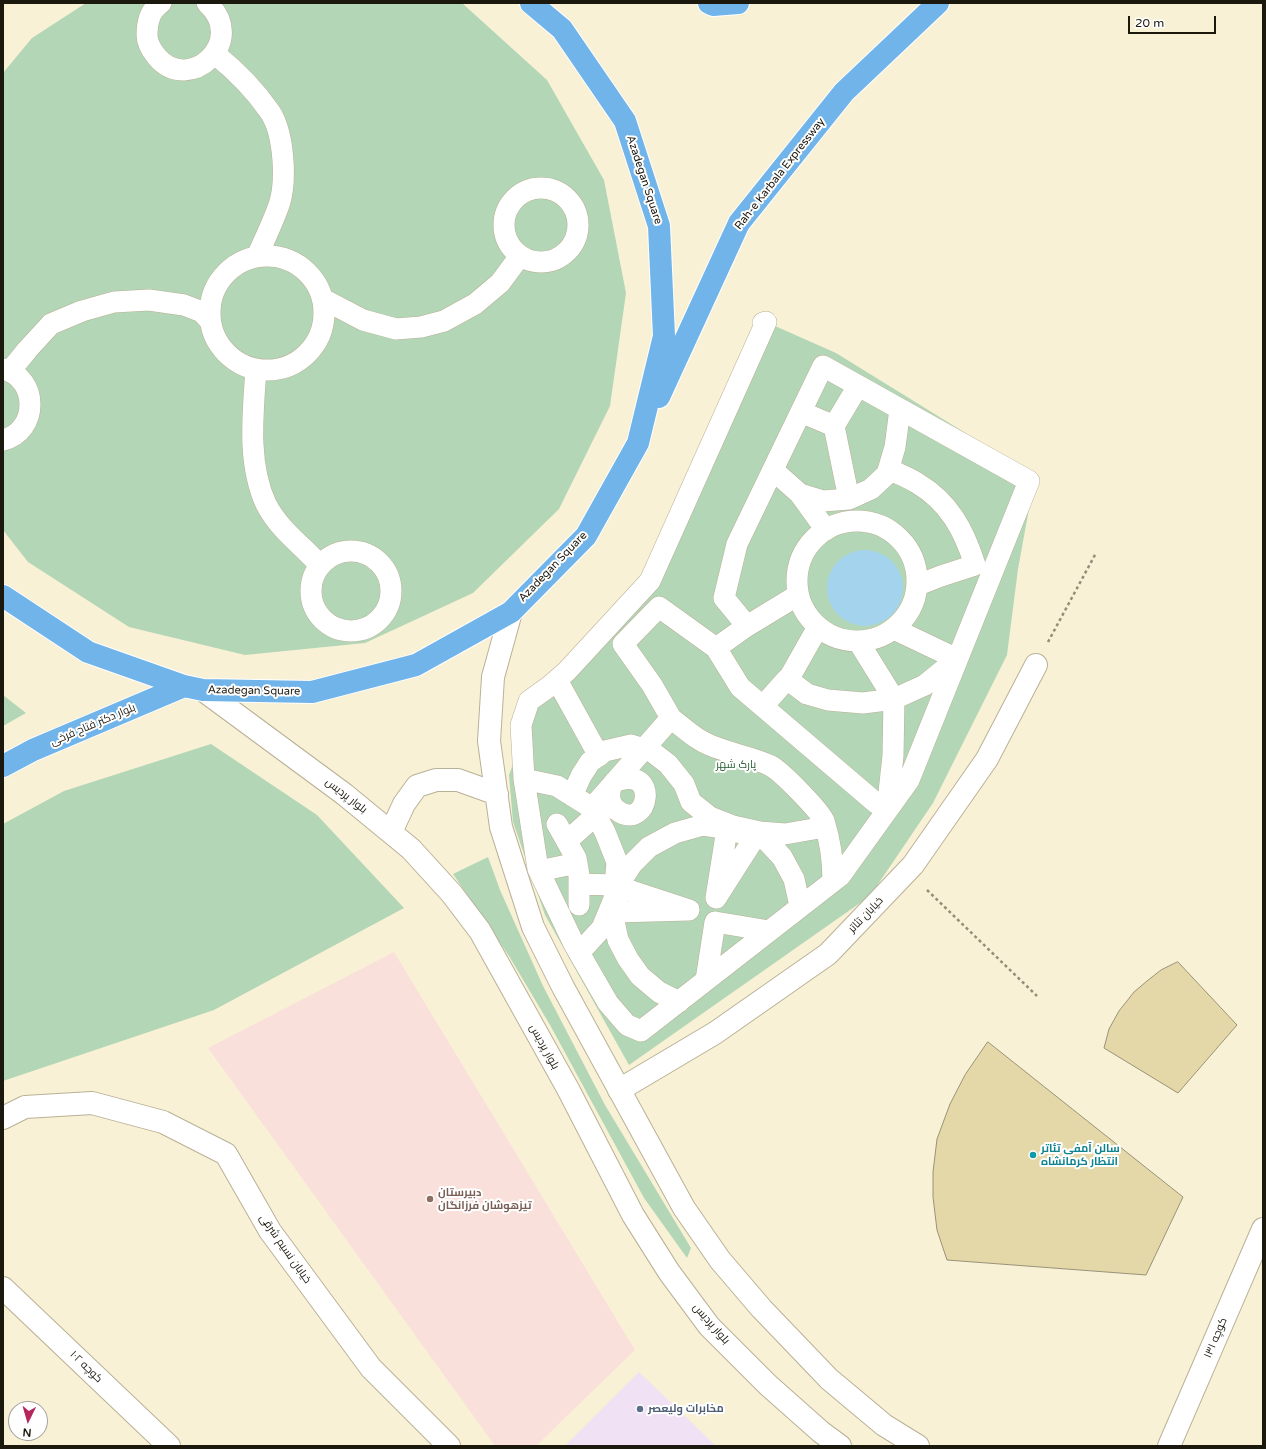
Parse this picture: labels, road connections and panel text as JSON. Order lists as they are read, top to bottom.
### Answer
{
  "streets": {
    "highway": ["Rah-e Karbala Expressway", "Azadegan Square", "بلوار دکتر فتاح فرخی"],
    "main road": [
      "بلوار پردیس",
      "خیابان تئاتر",
      "خیابان نسیم شرقی",
      "کوچه ۱۳۱",
      "کوچه ۱۰۲"
    ]
  },
  "crossings": [
    ["Rah-e Karbala Expressway", "Azadegan Square"],
    ["Azadegan Square", "بلوار دکتر فتاح فرخی"],
    ["Azadegan Square", "بلوار پردیس"],
    ["بلوار دکتر فتاح فرخی", "بلوار پردیس"]
  ],
  "parks": ["پارک شهر"],
  "places": ["سالن آمفی تئاتر انتظار کرمانشاه", "دبیرستان تیزهوشان فرزانگان", "مخابرات ولیعصر"],
  "scale_bar": "20 m",
  "north": "bottom"
}
